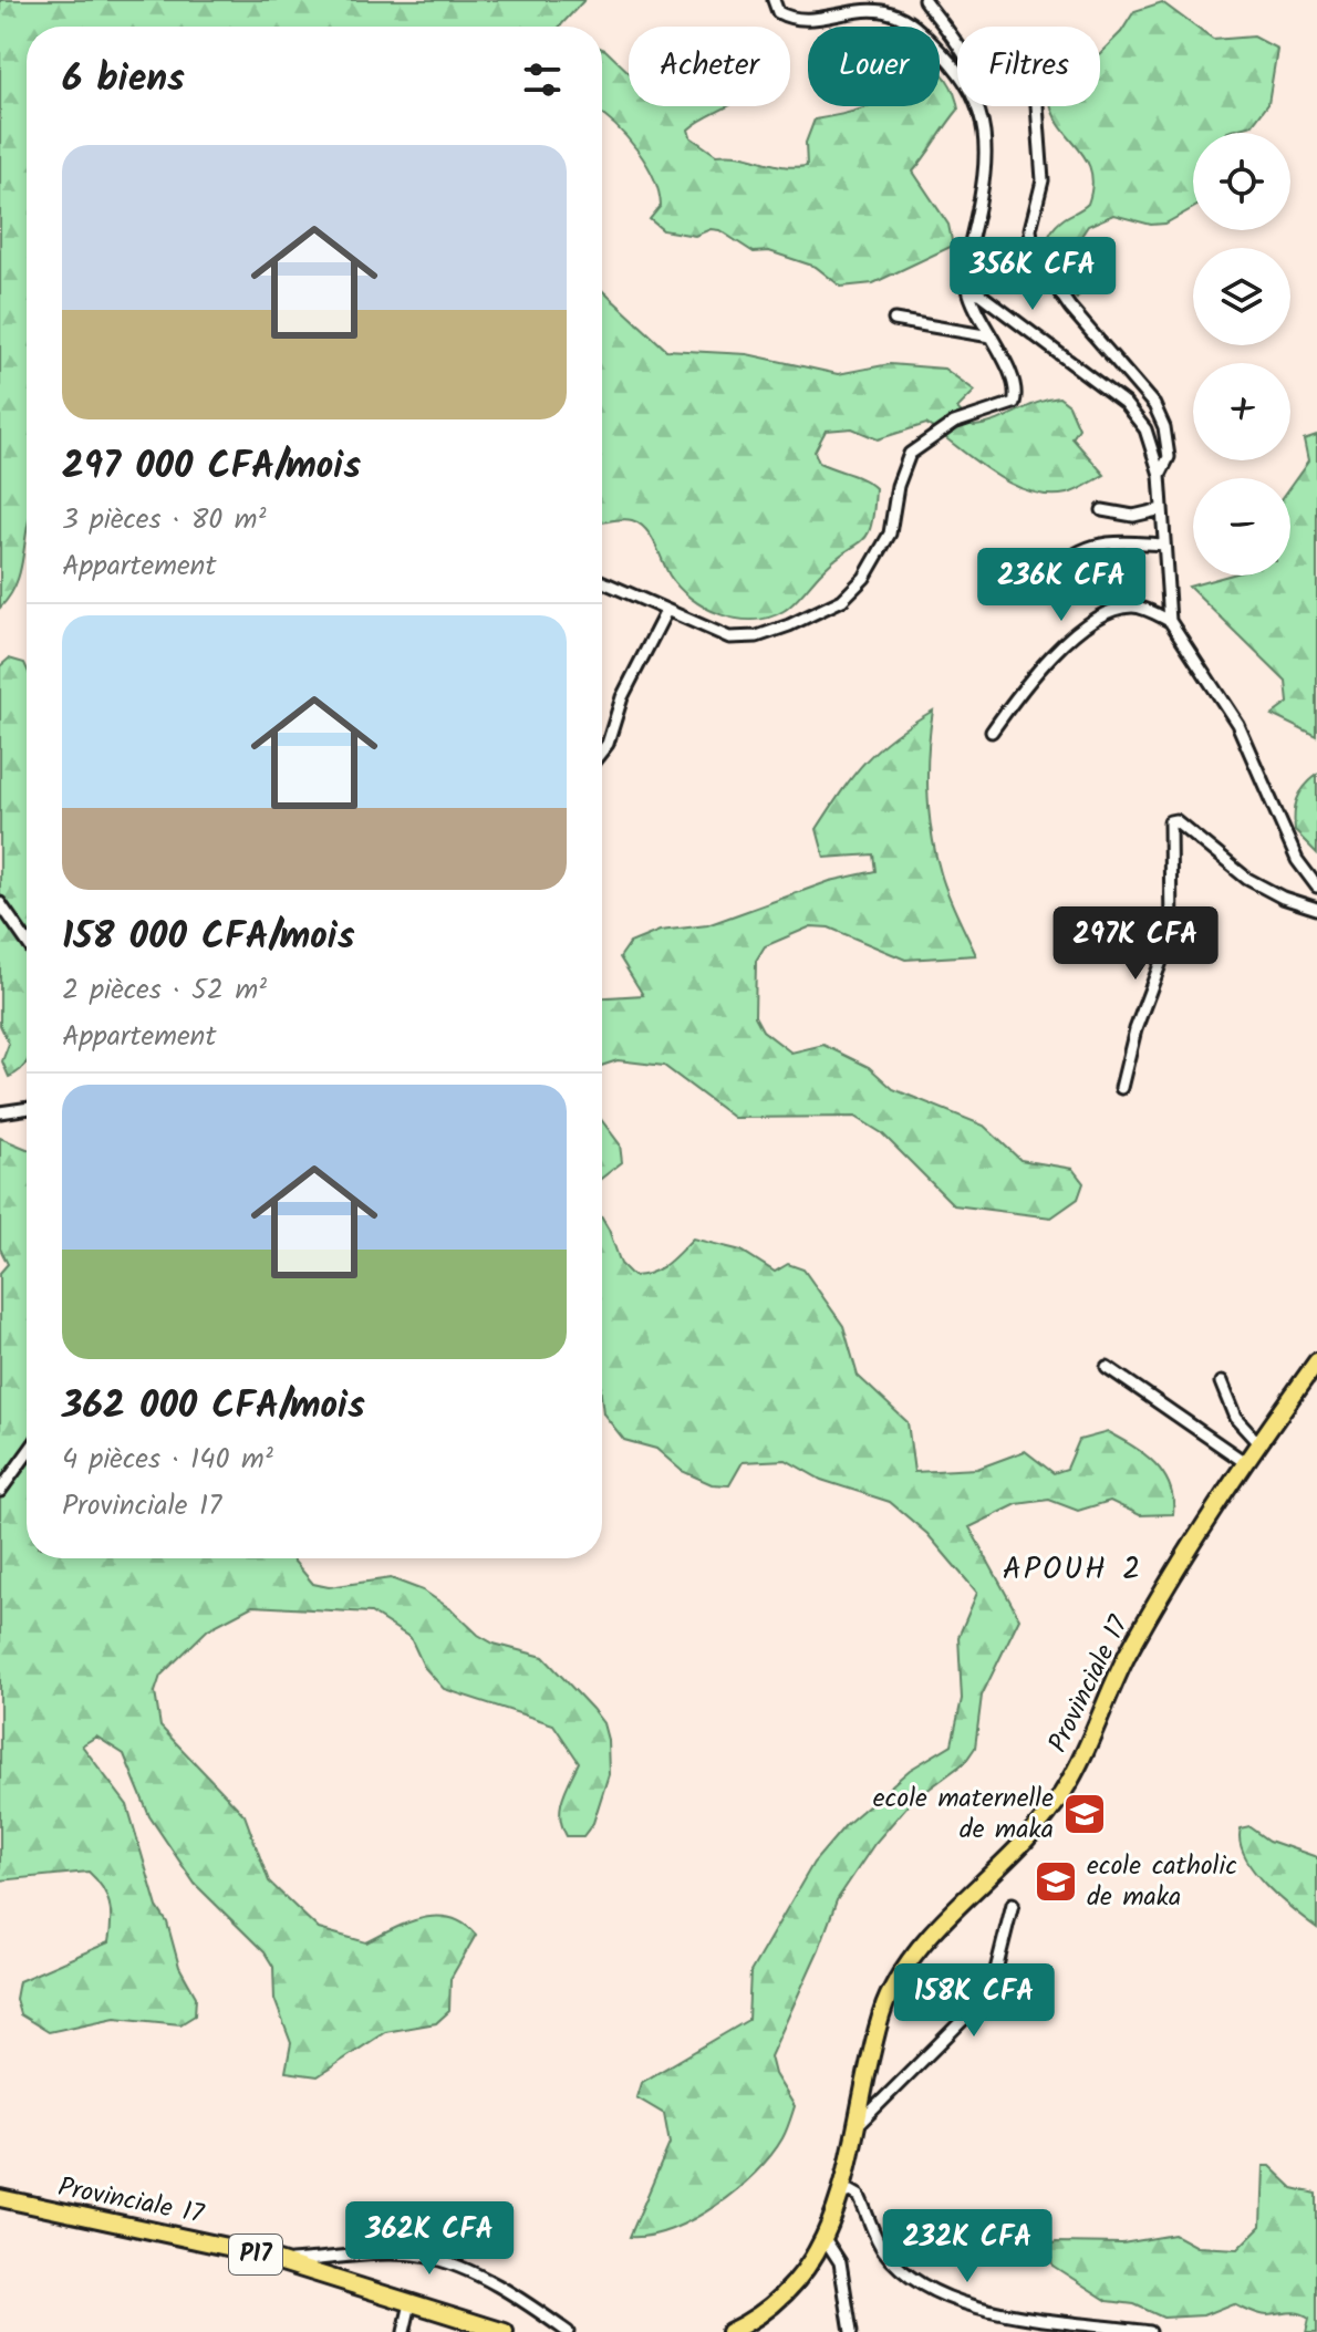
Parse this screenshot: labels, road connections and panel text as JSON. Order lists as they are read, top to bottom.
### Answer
{
  "streets": {
    "main road": ["Provinciale 17", "P17"]
  },
  "districts": ["APOUH 2"],
  "places": {
    "school or university": ["ecole maternelle de maka", "ecole catholic de maka"]
  },
  "page": {
    "chip": ["Acheter", "Louer", "Filtres"],
    "heading": "6 biens",
    "map_buttons": ["+", "−"],
    "list": [
      {
        "name": "297 000 CFA/mois",
        "note": "3 pièces · 80 m² · Appartement"
      },
      {
        "name": "158 000 CFA/mois",
        "note": "2 pièces · 52 m² · Appartement"
      },
      {
        "name": "362 000 CFA/mois",
        "note": "4 pièces · 140 m² · Provinciale 17"
      }
    ],
    "price": [
      "356K CFA",
      "236K CFA",
      "297K CFA",
      "158K CFA",
      "362K CFA",
      "232K CFA"
    ]
  }
}
